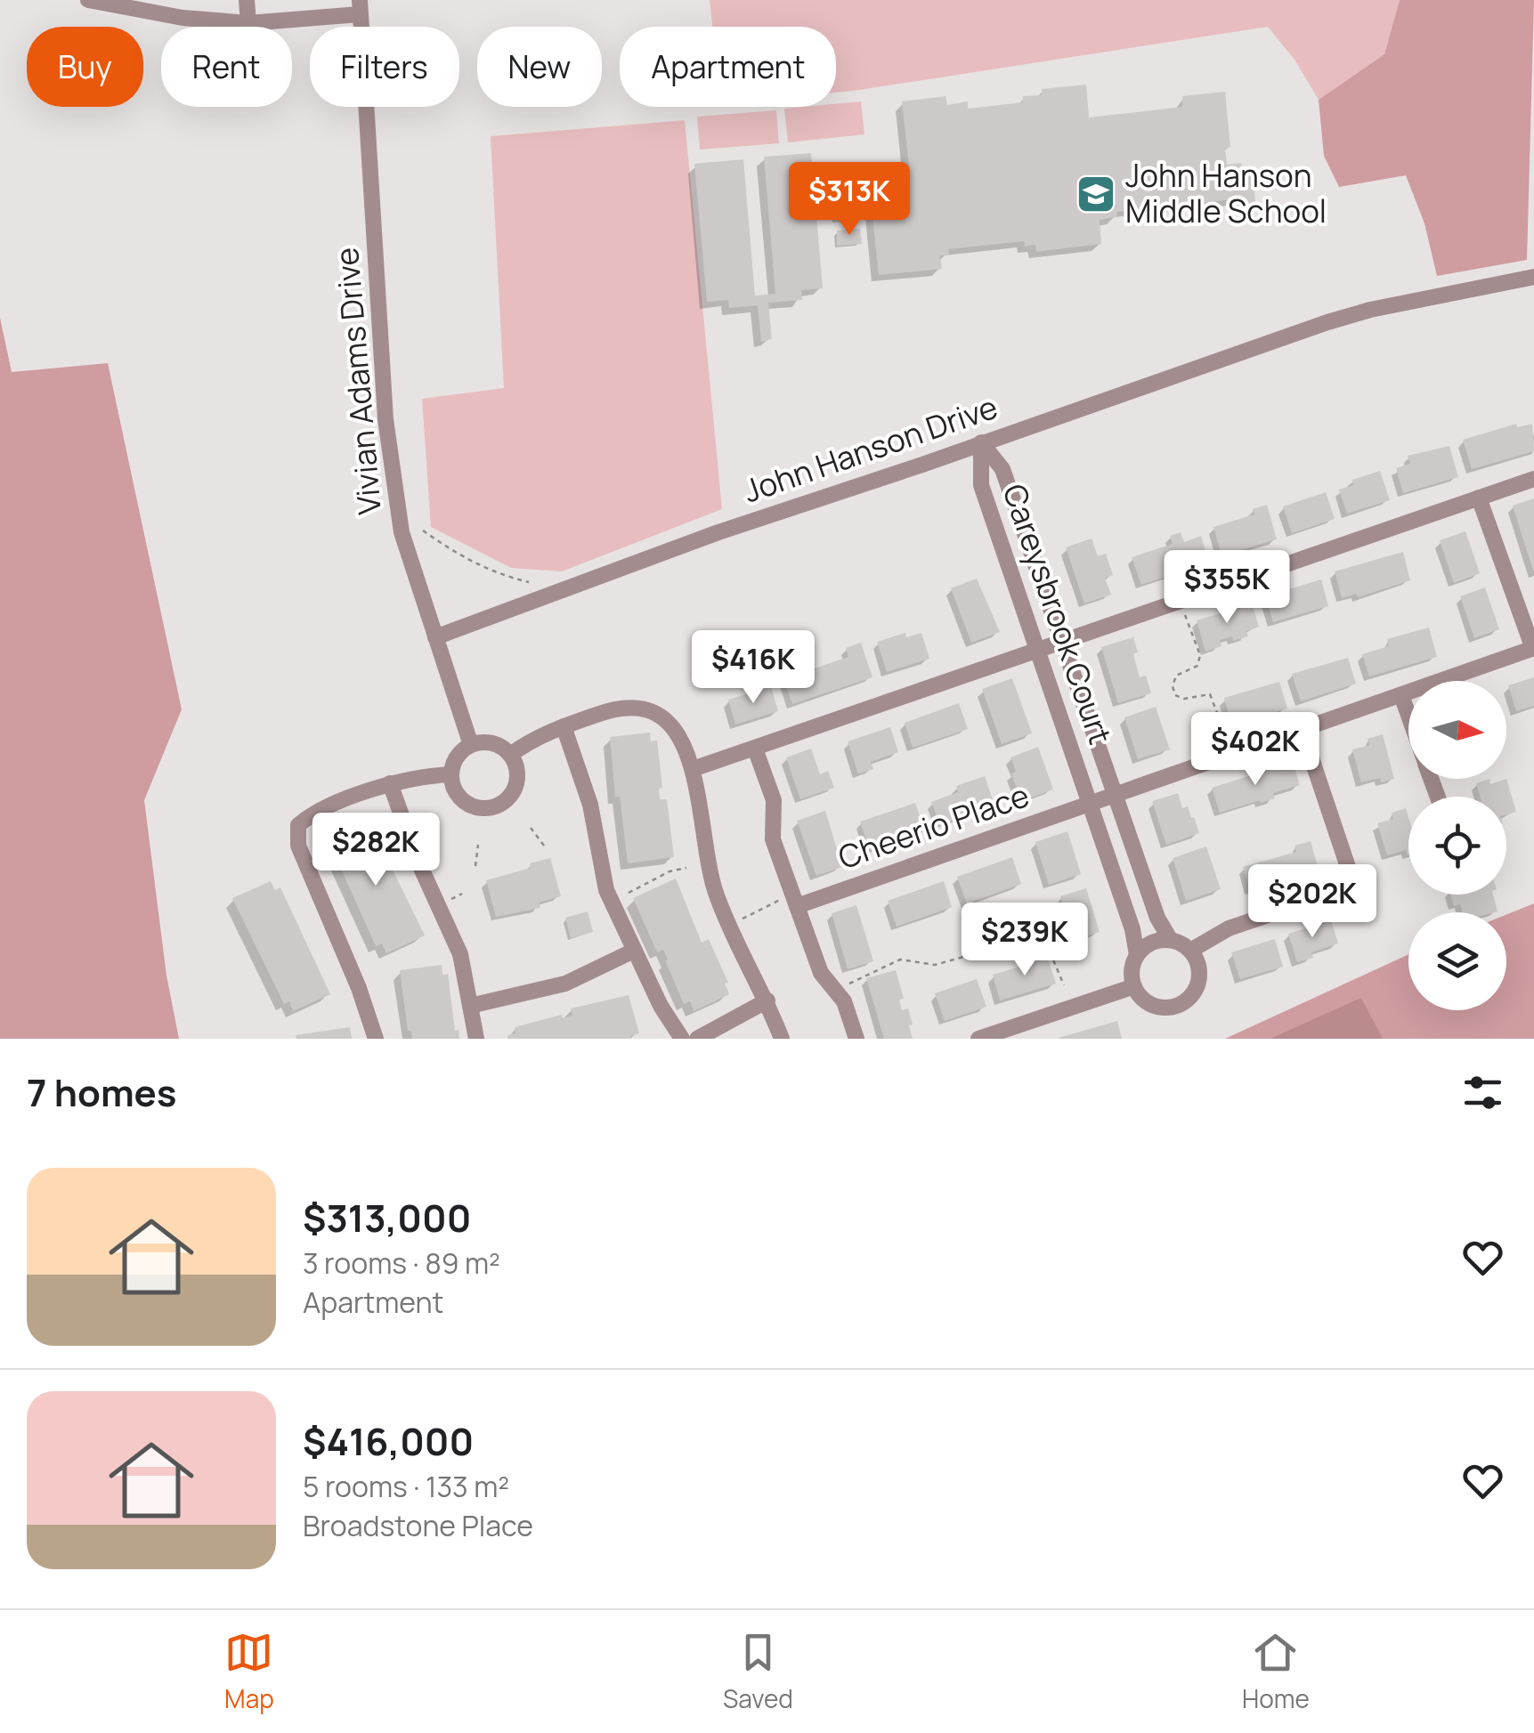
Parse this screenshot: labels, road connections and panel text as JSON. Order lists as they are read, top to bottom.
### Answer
{
  "streets": {
    "street": [
      "Vivian Adams Drive",
      "John Hanson Drive",
      "Careysbrook Court",
      "Cheerio Place"
    ]
  },
  "crossings": [
    ["Vivian Adams Drive", "John Hanson Drive"],
    ["John Hanson Drive", "Careysbrook Court"],
    ["Careysbrook Court", "Cheerio Place"]
  ],
  "places": {
    "school or university": ["John Hanson Middle School"]
  },
  "north": "right",
  "page": {
    "chip": [
      "Buy",
      "Rent",
      "Filters",
      "New",
      "Apartment"
    ],
    "price": [
      "$313K",
      "$355K",
      "$416K",
      "$402K",
      "$282K",
      "$202K",
      "$239K"
    ],
    "heading": "7 homes",
    "list": [
      {
        "name": "$313,000",
        "note": "3 rooms · 89 m² · Apartment"
      },
      {
        "name": "$416,000",
        "note": "5 rooms · 133 m² · Broadstone Place"
      }
    ],
    "tabs": ["Map", "Saved", "Home"]
  }
}
